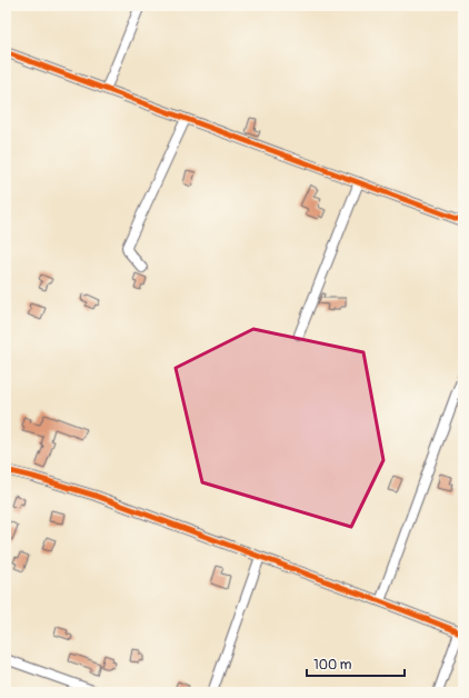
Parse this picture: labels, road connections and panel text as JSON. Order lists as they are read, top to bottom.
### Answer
{
  "scale_bar": "100 m"
}
